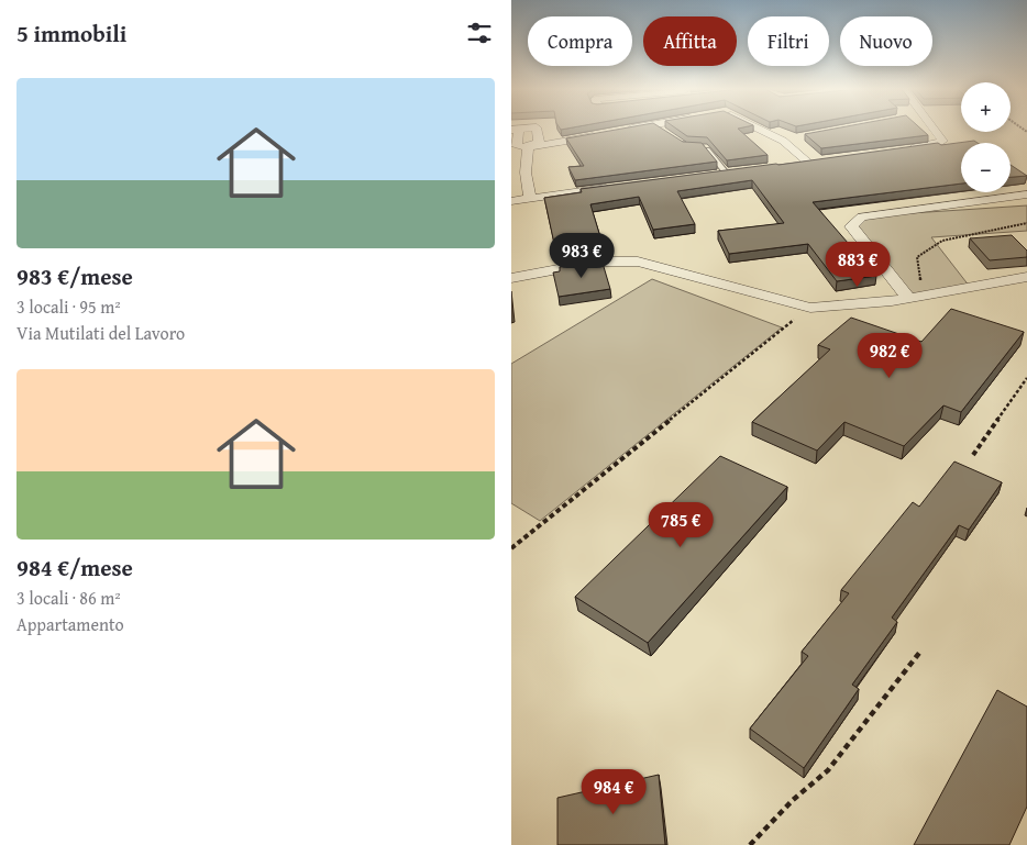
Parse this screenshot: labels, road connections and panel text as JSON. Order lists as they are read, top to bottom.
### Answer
{
  "page": {
    "heading": "5 immobili",
    "chip": [
      "Compra",
      "Affitta",
      "Filtri",
      "Nuovo"
    ],
    "list": [
      {
        "name": "983 €/mese",
        "note": "3 locali · 95 m² · Via Mutilati del Lavoro"
      },
      {
        "name": "984 €/mese",
        "note": "3 locali · 86 m² · Appartamento"
      }
    ],
    "map_buttons": ["+", "−"],
    "price": [
      "983 €",
      "883 €",
      "982 €",
      "785 €",
      "984 €"
    ]
  }
}
